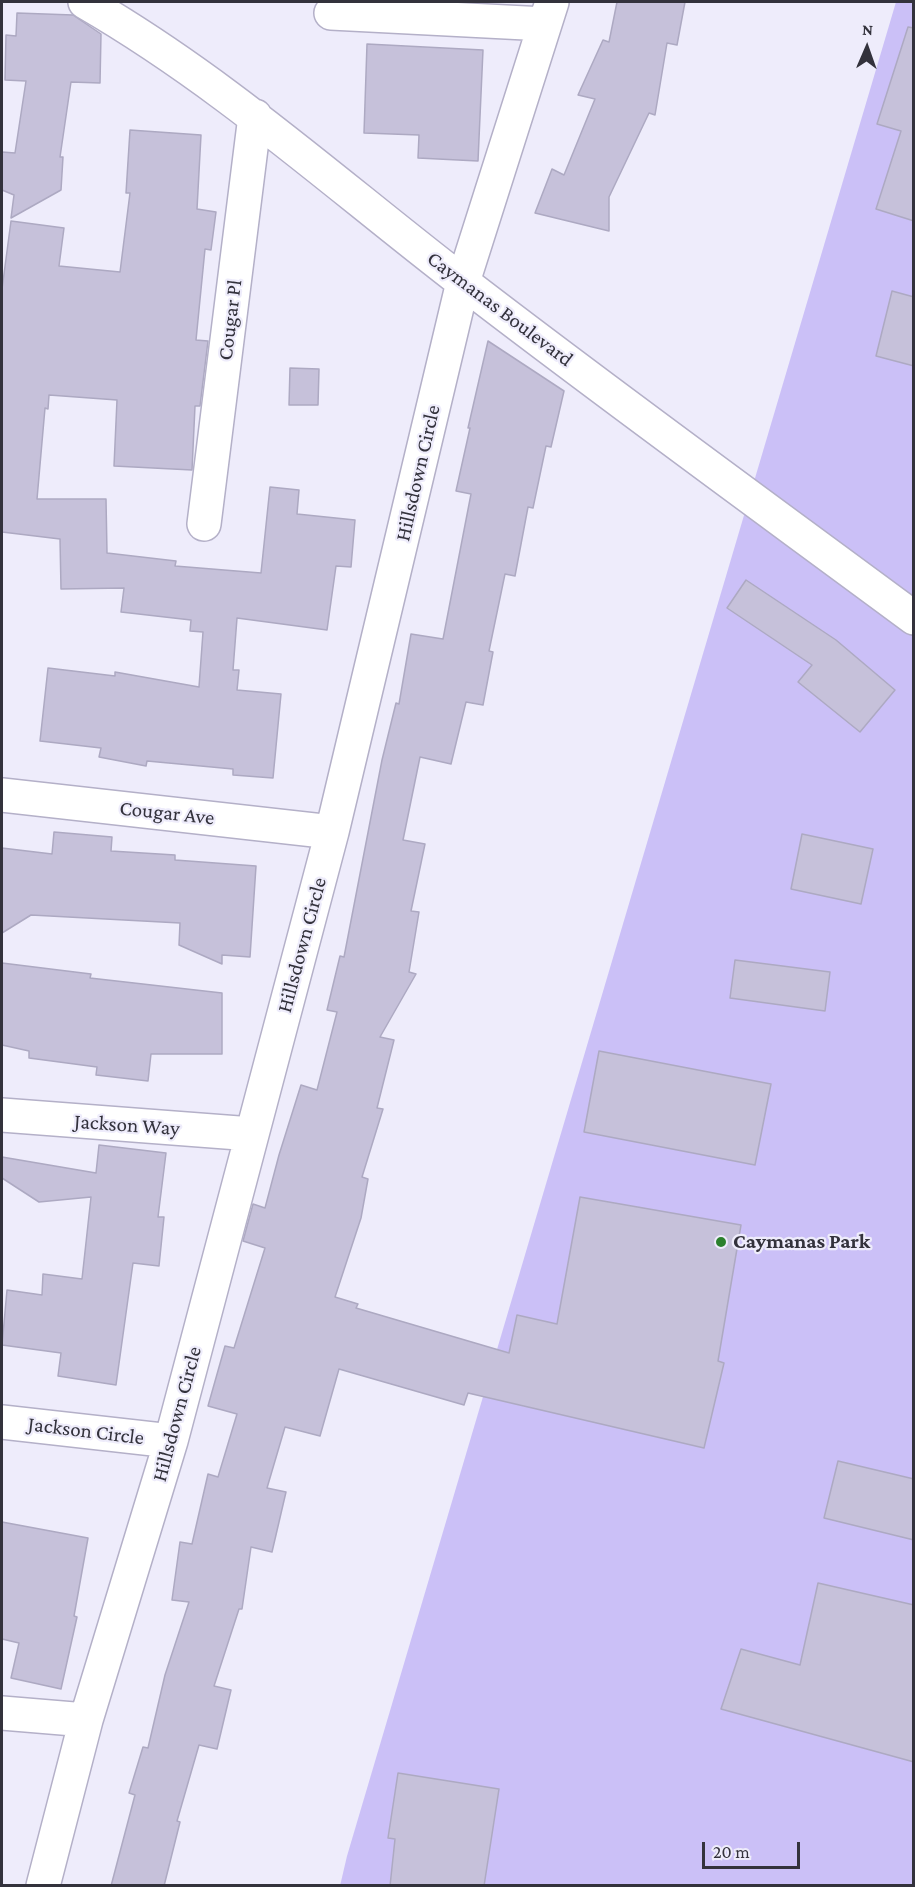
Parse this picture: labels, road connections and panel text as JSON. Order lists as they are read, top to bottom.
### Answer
{
  "streets": {
    "street": [
      "Caymanas Boulevard",
      "Cougar Pl",
      "Hillsdown Circle",
      "Cougar Ave",
      "Jackson Way",
      "Jackson Circle"
    ]
  },
  "crossings": [
    ["Caymanas Boulevard", "Cougar Pl"],
    ["Caymanas Boulevard", "Hillsdown Circle"],
    ["Hillsdown Circle", "Cougar Ave"],
    ["Hillsdown Circle", "Jackson Way"],
    ["Hillsdown Circle", "Jackson Circle"]
  ],
  "places": ["Caymanas Park"],
  "scale_bar": "20 m",
  "north": "top"
}
